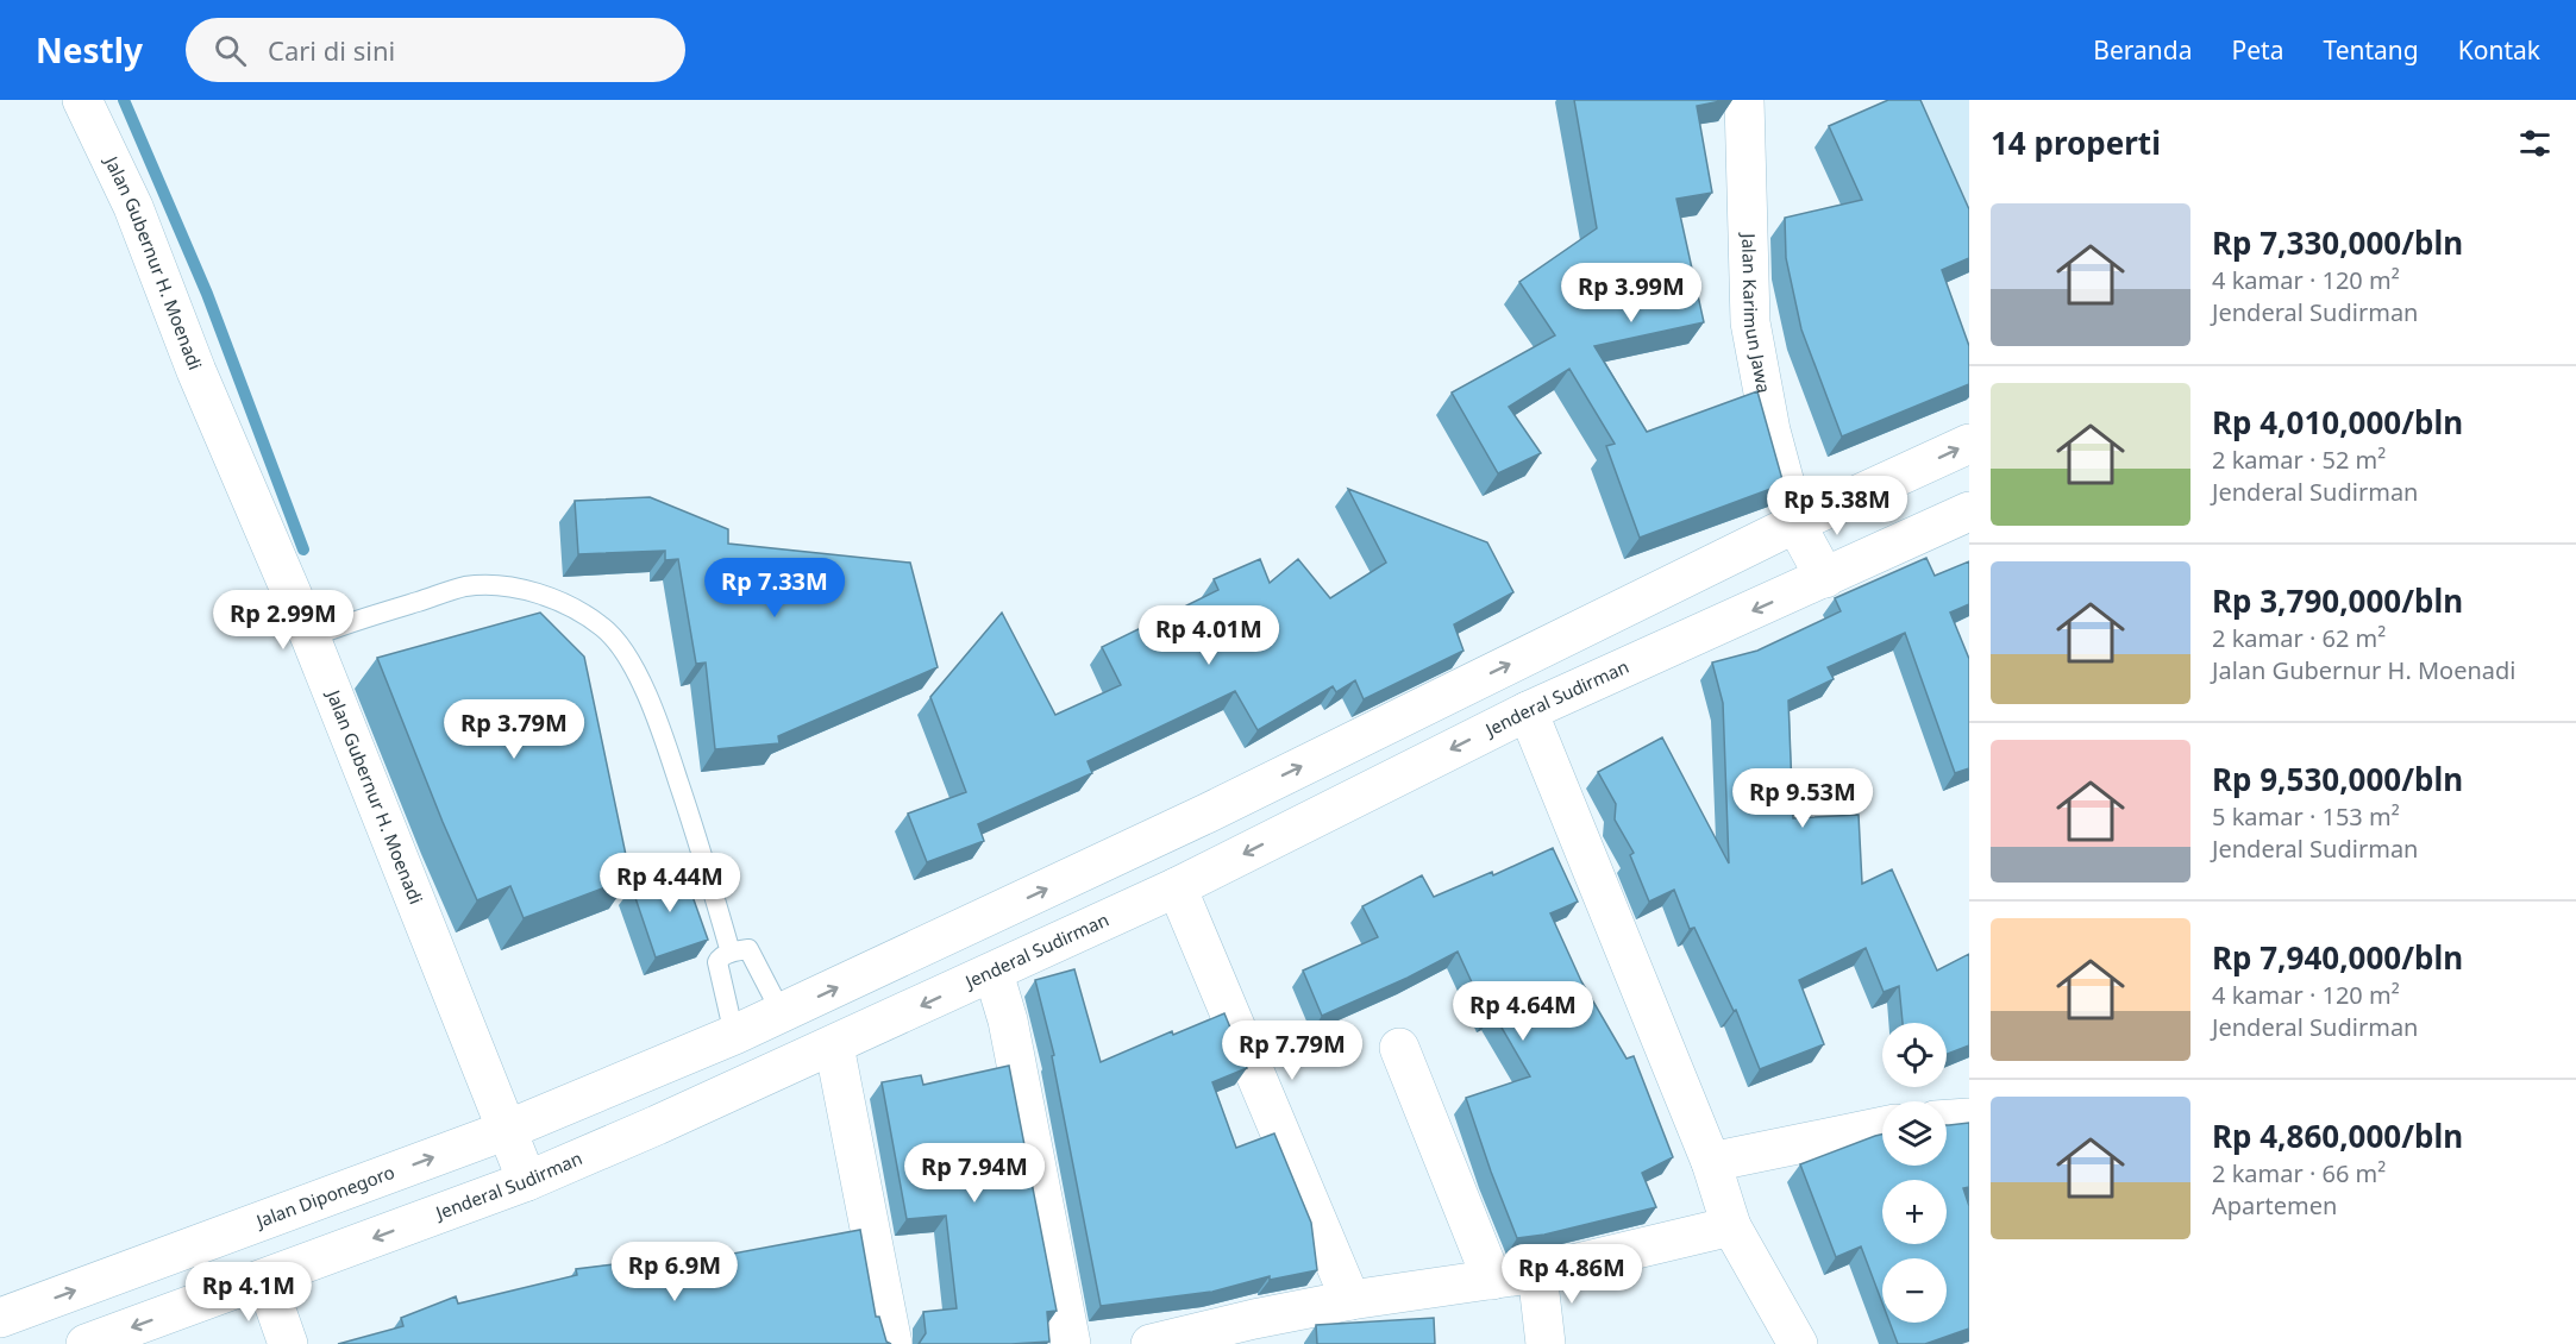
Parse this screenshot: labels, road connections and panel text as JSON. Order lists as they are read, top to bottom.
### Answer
{
  "streets": {
    "main road": [
      "Jalan Gubernur H. Moenadi",
      "Jalan Karimun Jawa",
      "Jenderal Sudirman",
      "Jalan Diponegoro"
    ]
  },
  "crossings": [
    ["Jalan Gubernur H. Moenadi", "Jenderal Sudirman"],
    ["Jalan Gubernur H. Moenadi", "Jalan Diponegoro"],
    ["Jalan Karimun Jawa", "Jenderal Sudirman"]
  ],
  "one_way": ["Jalan Diponegoro"],
  "page": {
    "header": "Nestly",
    "search": "Cari di sini",
    "nav": [
      "Beranda",
      "Peta",
      "Tentang",
      "Kontak"
    ],
    "heading": "14 properti",
    "list": [
      {
        "name": "Rp 7,330,000/bln",
        "note": "4 kamar · 120 m² · Jenderal Sudirman"
      },
      {
        "name": "Rp 4,010,000/bln",
        "note": "2 kamar · 52 m² · Jenderal Sudirman"
      },
      {
        "name": "Rp 3,790,000/bln",
        "note": "2 kamar · 62 m² · Jalan Gubernur H. Moenadi"
      },
      {
        "name": "Rp 9,530,000/bln",
        "note": "5 kamar · 153 m² · Jenderal Sudirman"
      },
      {
        "name": "Rp 7,940,000/bln",
        "note": "4 kamar · 120 m² · Jenderal Sudirman"
      },
      {
        "name": "Rp 4,860,000/bln",
        "note": "2 kamar · 66 m² · Apartemen"
      }
    ],
    "price": [
      "Rp 3.99M",
      "Rp 5.38M",
      "Rp 7.33M",
      "Rp 2.99M",
      "Rp 4.01M",
      "Rp 3.79M",
      "Rp 9.53M",
      "Rp 4.44M",
      "Rp 4.64M",
      "Rp 7.79M",
      "Rp 7.94M",
      "Rp 6.9M",
      "Rp 4.86M",
      "Rp 4.1M"
    ],
    "map_buttons": ["+", "−"]
  }
}
